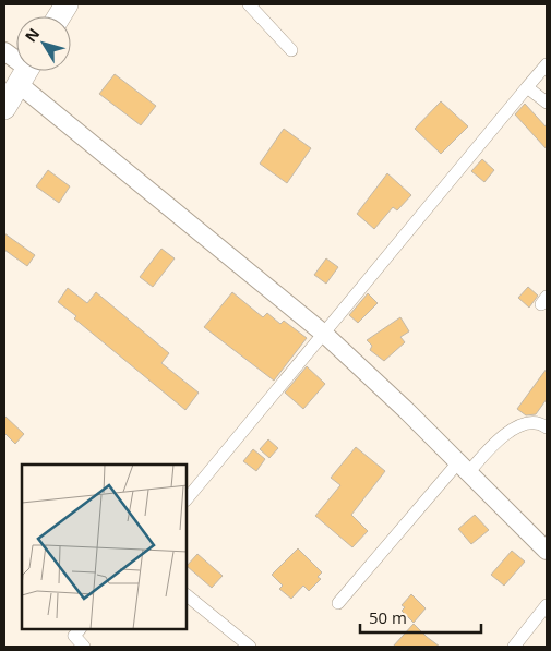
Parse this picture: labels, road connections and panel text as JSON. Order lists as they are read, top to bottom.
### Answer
{
  "scale_bar": "50 m",
  "north": "top left"
}
